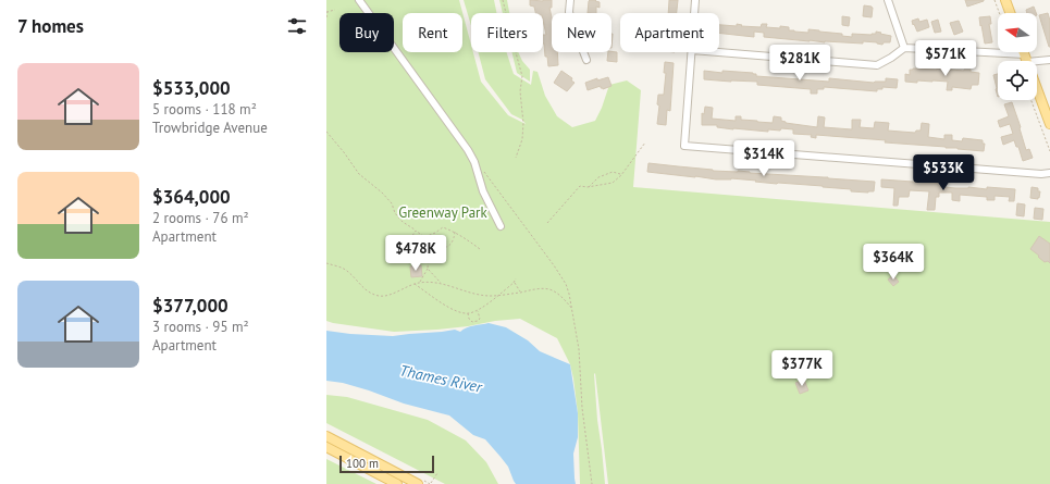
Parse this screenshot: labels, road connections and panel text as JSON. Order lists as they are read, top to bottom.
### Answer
{
  "water": ["Thames River"],
  "parks": ["Greenway Park"],
  "scale_bar": "100 m",
  "north": "left",
  "page": {
    "heading": "7 homes",
    "chip": [
      "Buy",
      "Rent",
      "Filters",
      "New",
      "Apartment"
    ],
    "price": [
      "$571K",
      "$281K",
      "$314K",
      "$533K",
      "$478K",
      "$364K",
      "$377K"
    ],
    "list": [
      {
        "name": "$533,000",
        "note": "5 rooms · 118 m² · Trowbridge Avenue"
      },
      {
        "name": "$364,000",
        "note": "2 rooms · 76 m² · Apartment"
      },
      {
        "name": "$377,000",
        "note": "3 rooms · 95 m² · Apartment"
      }
    ],
    "scale": "100 m"
  }
}
